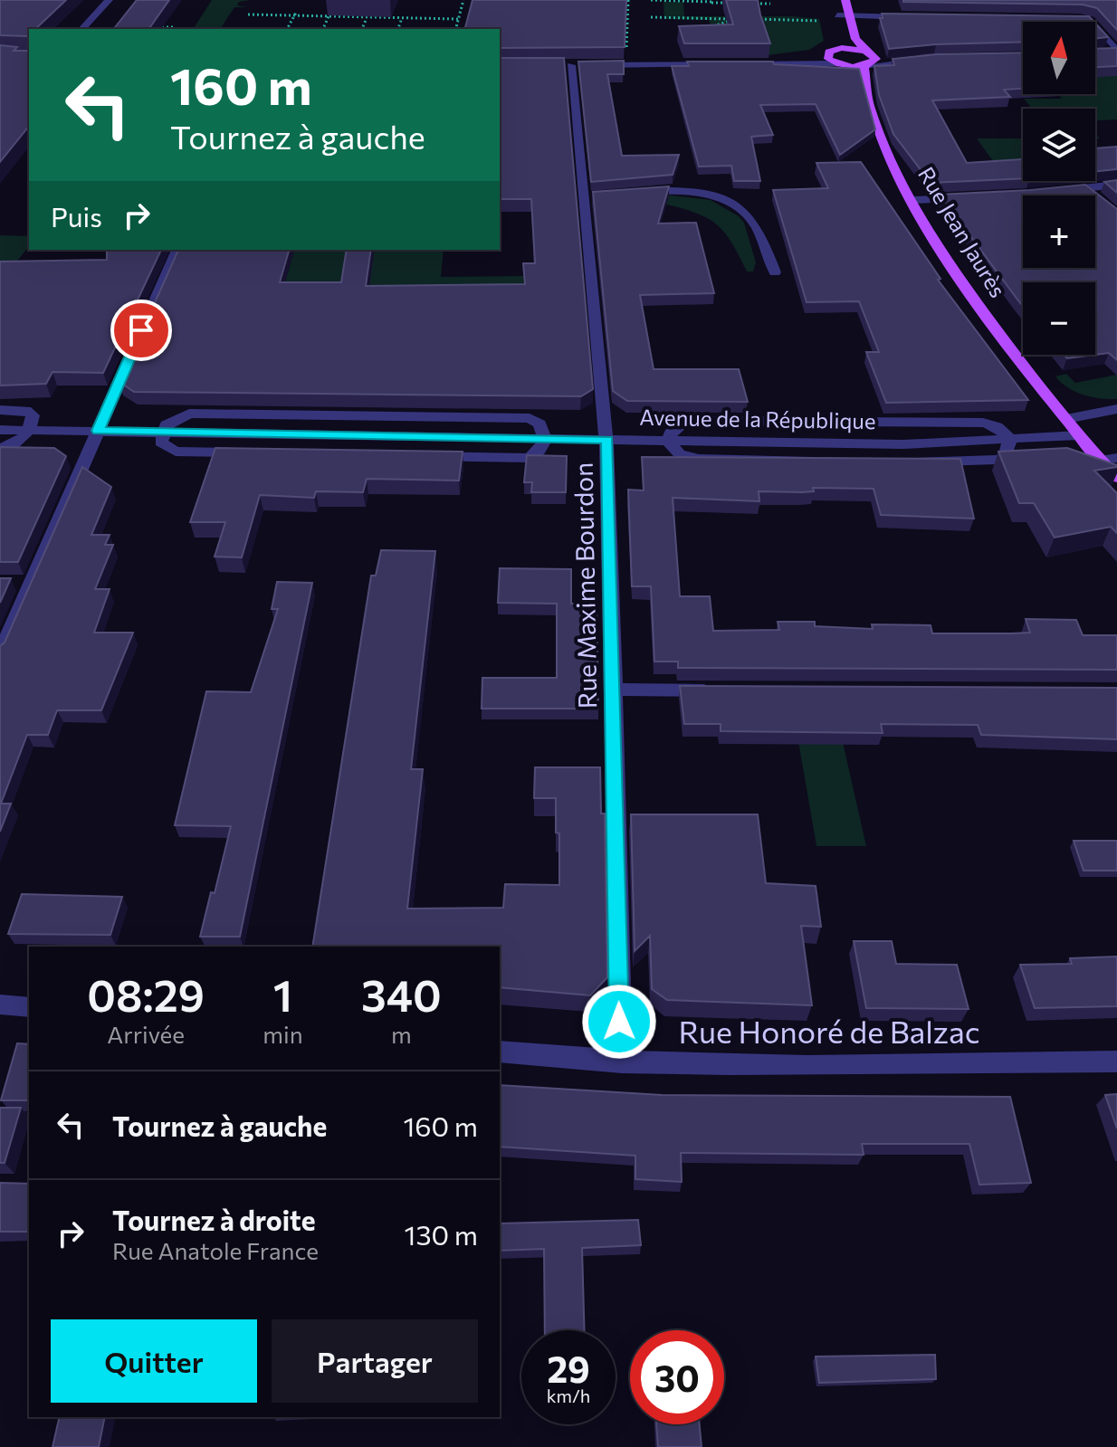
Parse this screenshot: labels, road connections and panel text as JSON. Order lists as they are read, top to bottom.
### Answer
{
  "streets": {
    "main road": ["Rue Jean Jaurès"],
    "street": ["Avenue de la République", "Rue Maxime Bourdon", "Rue Honoré de Balzac"]
  },
  "crossings": [
    ["Avenue de la République", "Rue Maxime Bourdon"],
    ["Rue Maxime Bourdon", "Rue Honoré de Balzac"]
  ],
  "north": "top",
  "page": {
    "map_buttons": ["+", "−"],
    "turn": ["160 m", "Tournez à gauche"],
    "then": "Puis",
    "eta": [
      "08:29",
      "Arrivée",
      "1",
      "min",
      "340",
      "m"
    ],
    "list": [
      {
        "name": "Tournez à gauche",
        "value": "160 m"
      },
      {
        "name": "Tournez à droite",
        "note": "Rue Anatole France",
        "value": "130 m"
      }
    ],
    "buttons": ["Quitter", "Partager"],
    "speed": "29 km/h",
    "limit": "30"
  }
}
